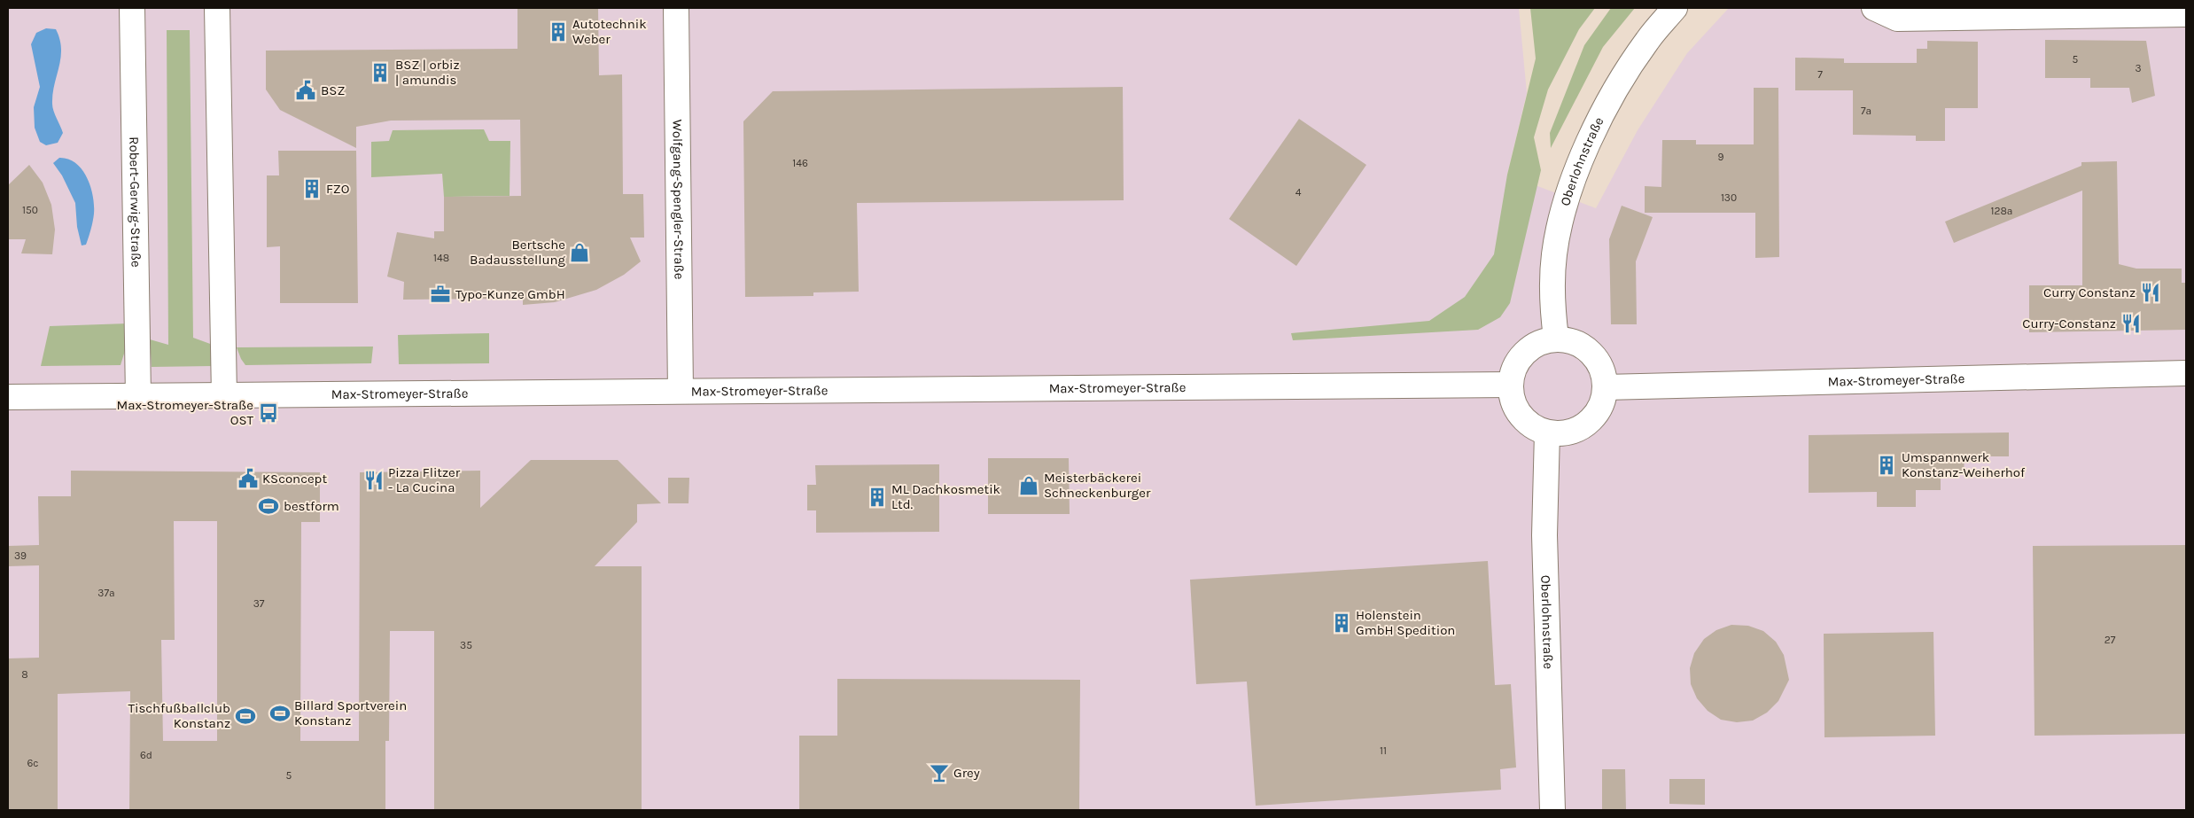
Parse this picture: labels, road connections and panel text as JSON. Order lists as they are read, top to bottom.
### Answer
{
  "streets": {
    "street": [
      "Oberlohnstraße",
      "Wolfgang-Spengler-Straße",
      "Robert-Gerwig-Straße",
      "Max-Stromeyer-Straße"
    ]
  },
  "crossings": [
    ["Oberlohnstraße", "Max-Stromeyer-Straße"],
    ["Wolfgang-Spengler-Straße", "Max-Stromeyer-Straße"],
    ["Robert-Gerwig-Straße", "Max-Stromeyer-Straße"]
  ],
  "places": {
    "building": [
      "Autotechnik Weber",
      "BSZ | orbiz | amundis",
      "FZO",
      "Umspannwerk Konstanz-Weiherhof",
      "ML Dachkosmetik Ltd.",
      "Holenstein GmbH Spedition"
    ],
    "public building": ["BSZ", "KSconcept"],
    "shop": ["Bertsche Badausstellung", "Meisterbäckerei Schneckenburger"],
    "restaurant": ["Curry Constanz", "Curry-Constanz", "Pizza Flitzer - La Cucina"],
    "office": ["Typo-Kunze GmbH"],
    "bus stop": ["Max-Stromeyer-Straße OST"],
    "sports": ["bestform", "Billard Sportverein Konstanz", "Tischfußballclub Konstanz"],
    "bar": ["Grey"]
  },
  "house_numbers": [
    "5",
    "3",
    "7",
    "7a",
    "9",
    "146",
    "4",
    "130",
    "150",
    "128a",
    "148",
    "39",
    "37a",
    "37",
    "27",
    "35",
    "8",
    "11",
    "6d",
    "6c",
    "5"
  ]
}
